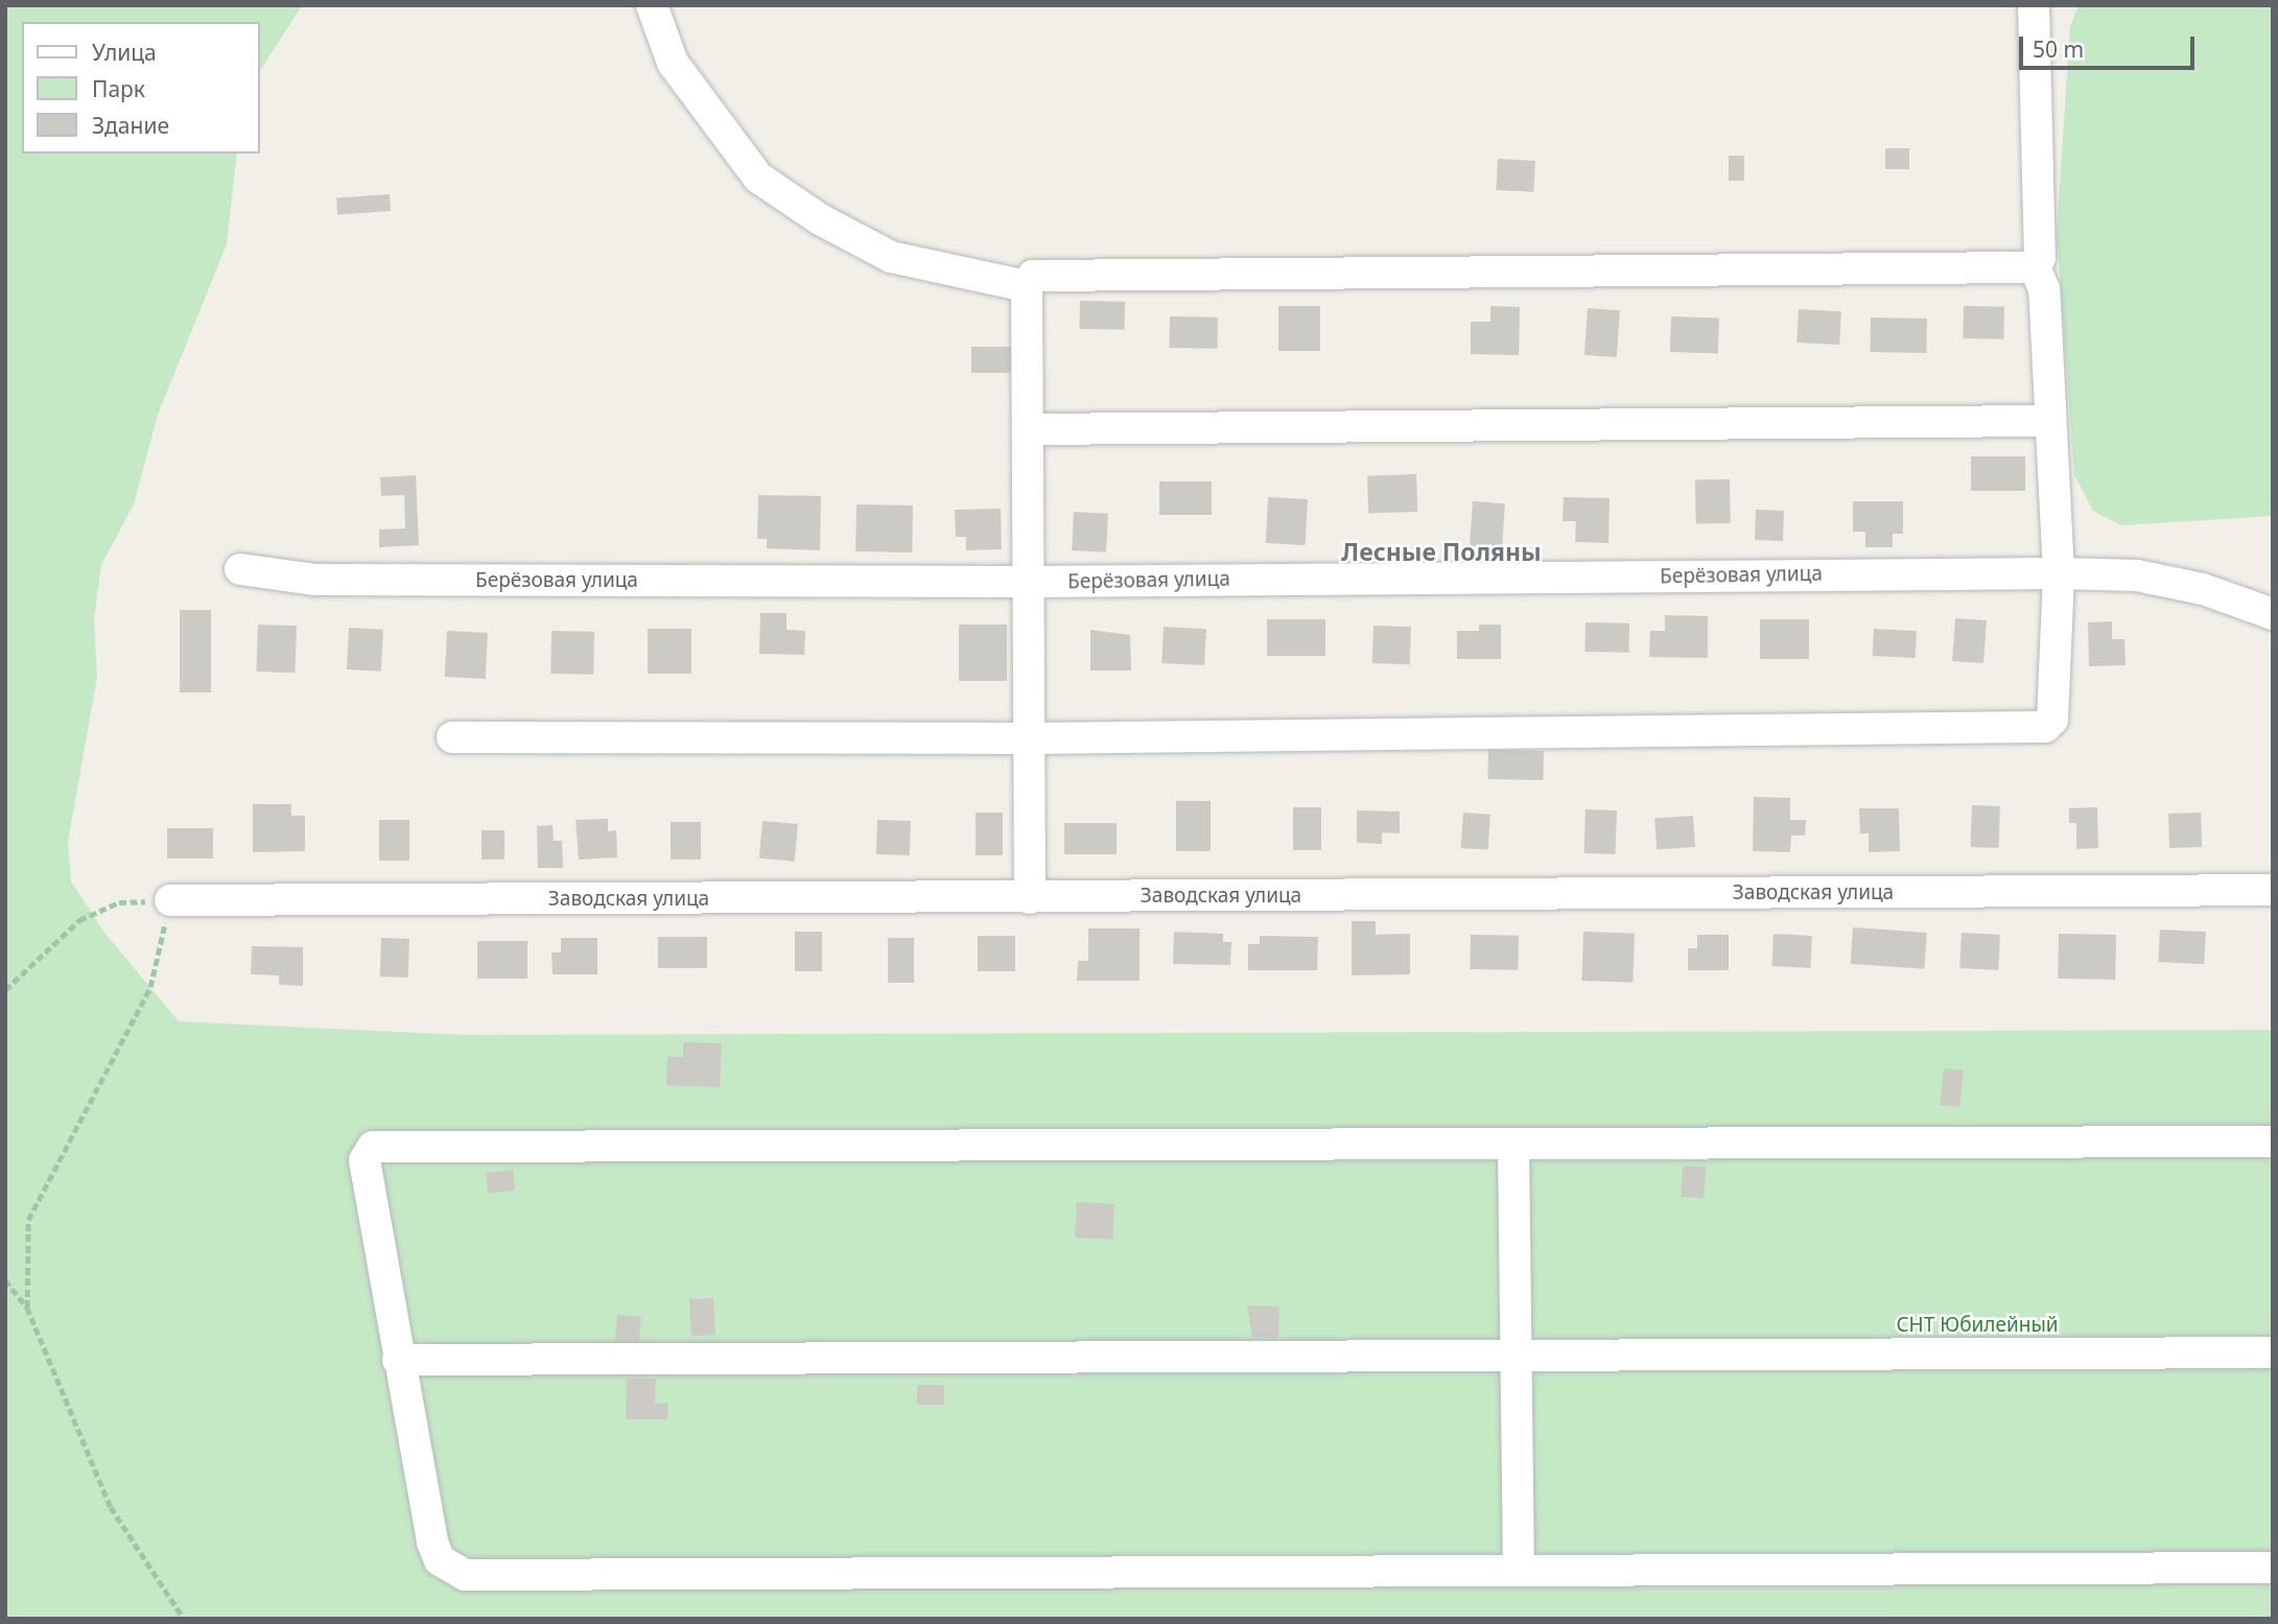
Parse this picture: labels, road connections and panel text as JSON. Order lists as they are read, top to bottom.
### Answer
{
  "streets": {
    "street": ["Берёзовая улица", "Заводская улица"]
  },
  "districts": ["Лесные Поляны"],
  "parks": ["СНТ Юбилейный"],
  "legend": ["Улица", "Парк", "Здание"],
  "scale_bar": "50 m"
}
